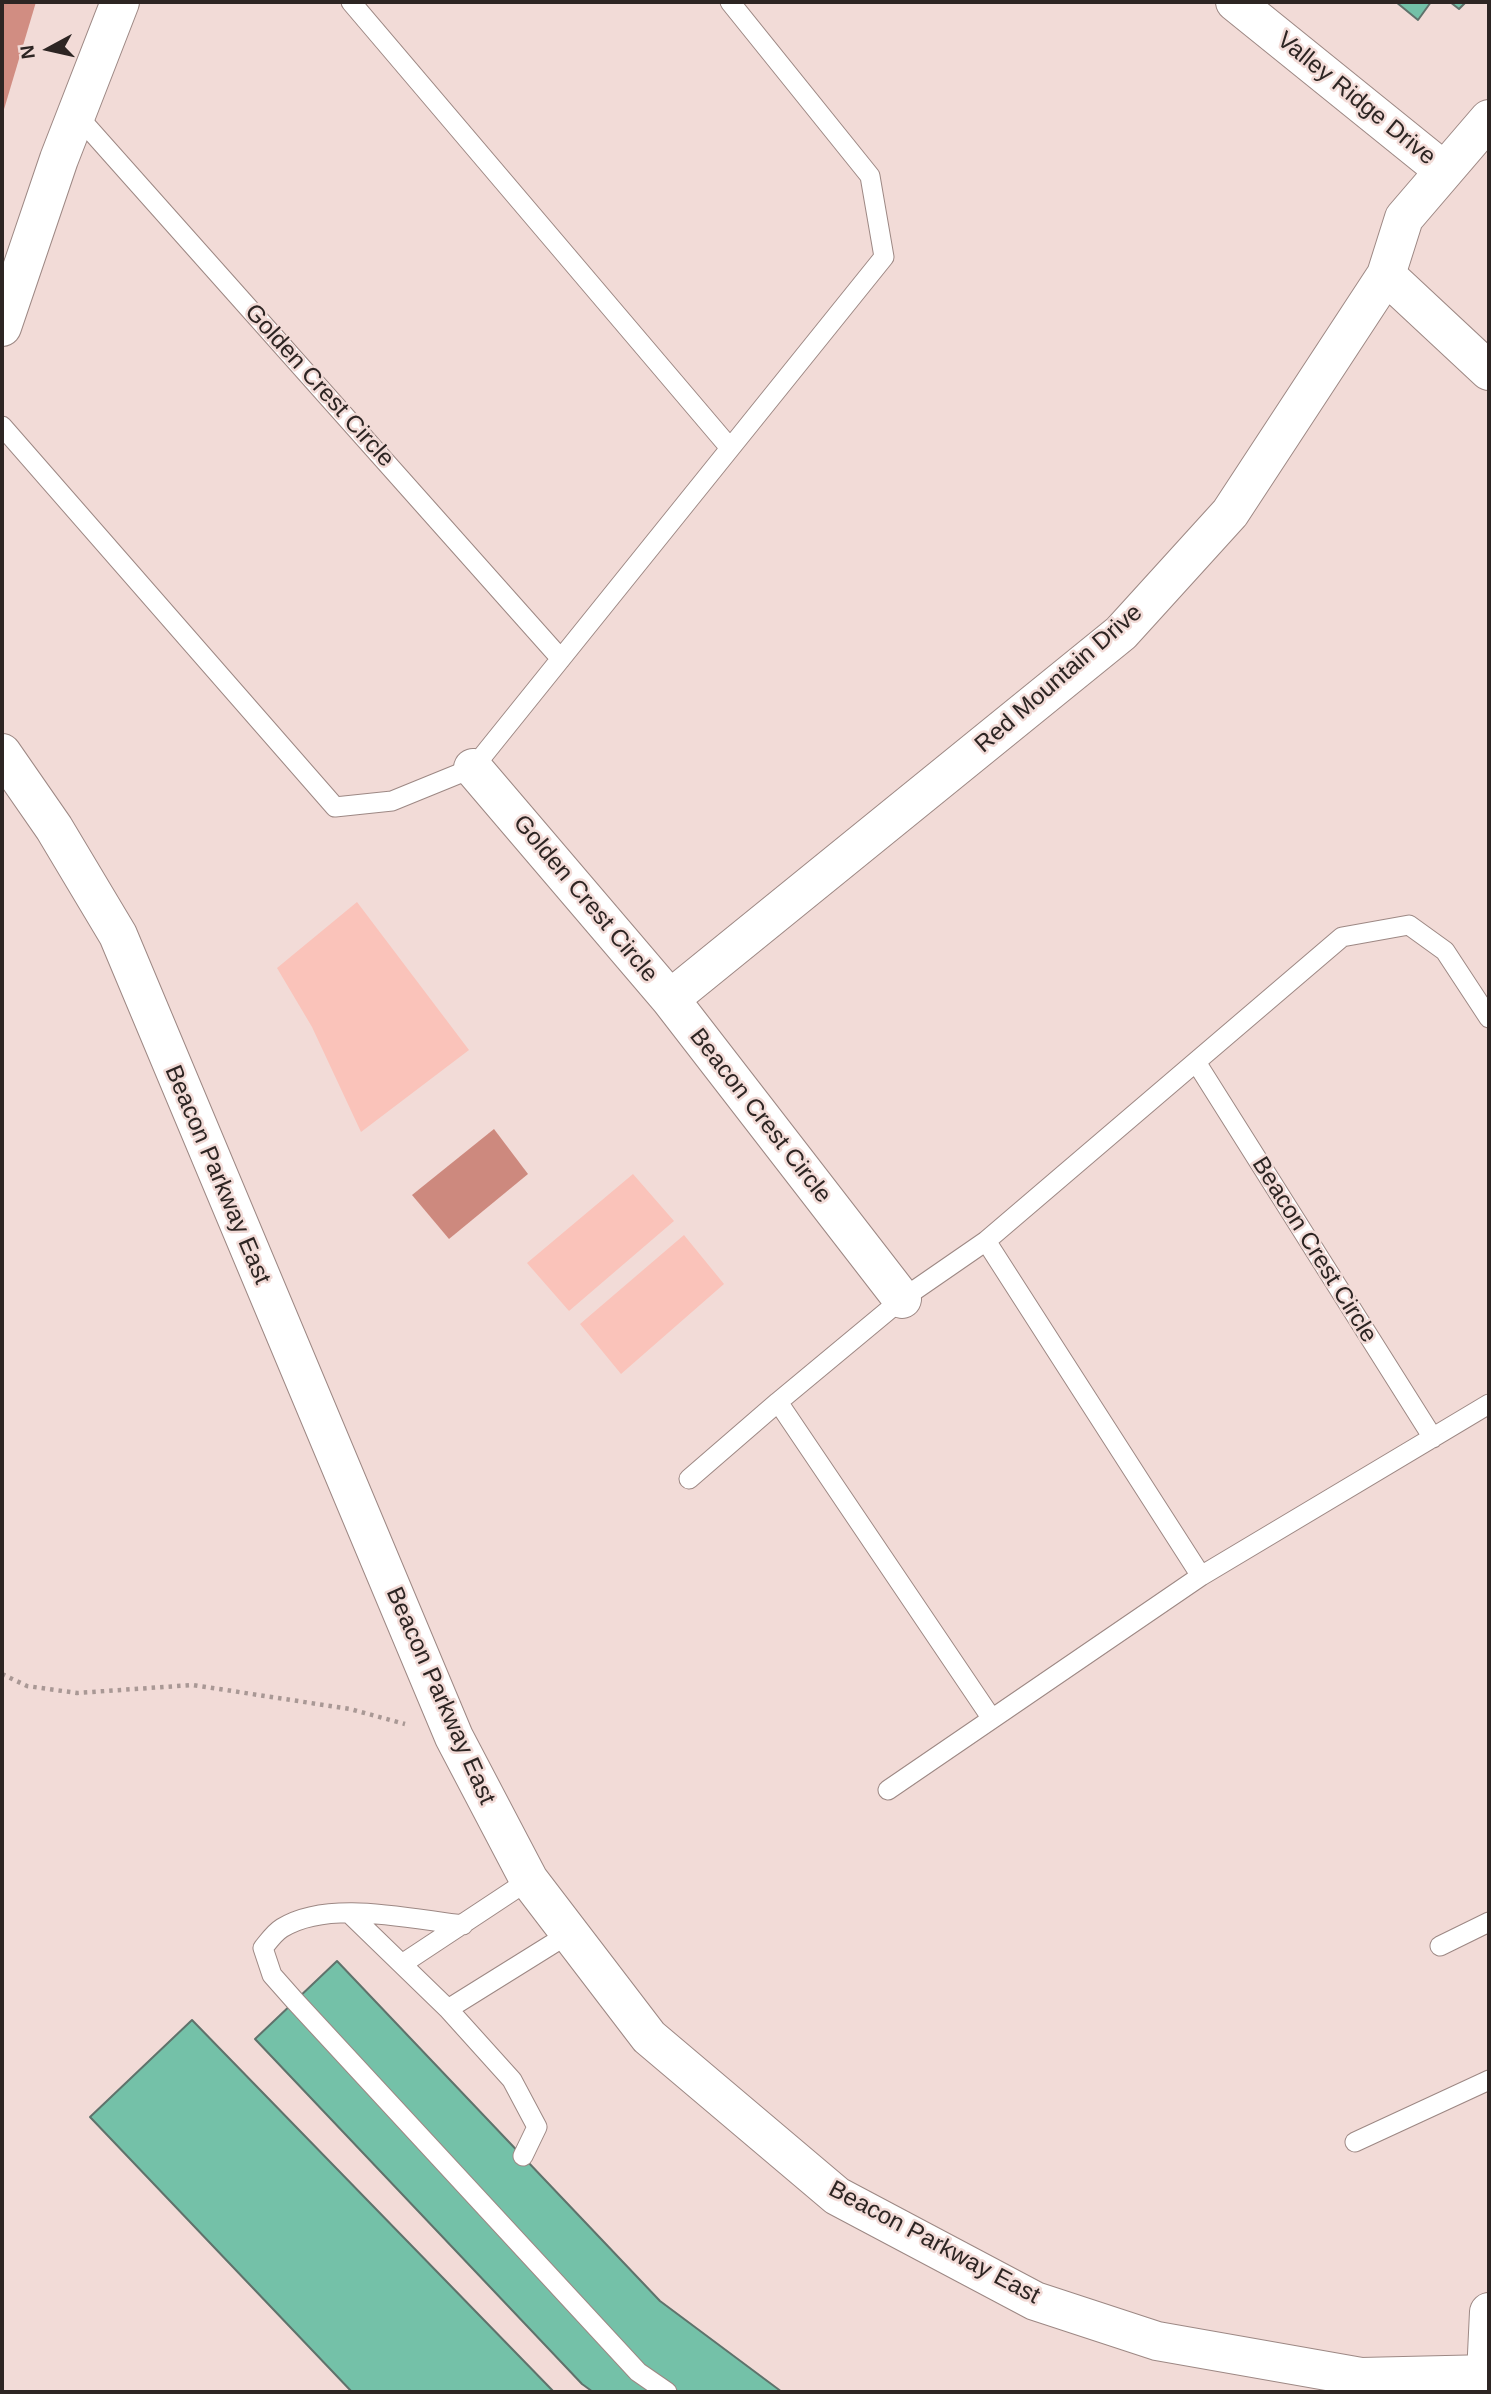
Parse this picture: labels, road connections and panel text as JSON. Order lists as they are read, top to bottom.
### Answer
{
  "streets": {
    "street": [
      "Valley Ridge Drive",
      "Golden Crest Circle",
      "Red Mountain Drive",
      "Beacon Crest Circle",
      "Beacon Parkway East"
    ]
  },
  "crossings": [
    ["Valley Ridge Drive", "Red Mountain Drive"],
    ["Golden Crest Circle", "Red Mountain Drive"],
    ["Golden Crest Circle", "Beacon Crest Circle"],
    ["Red Mountain Drive", "Beacon Crest Circle"]
  ],
  "north": "left"
}
